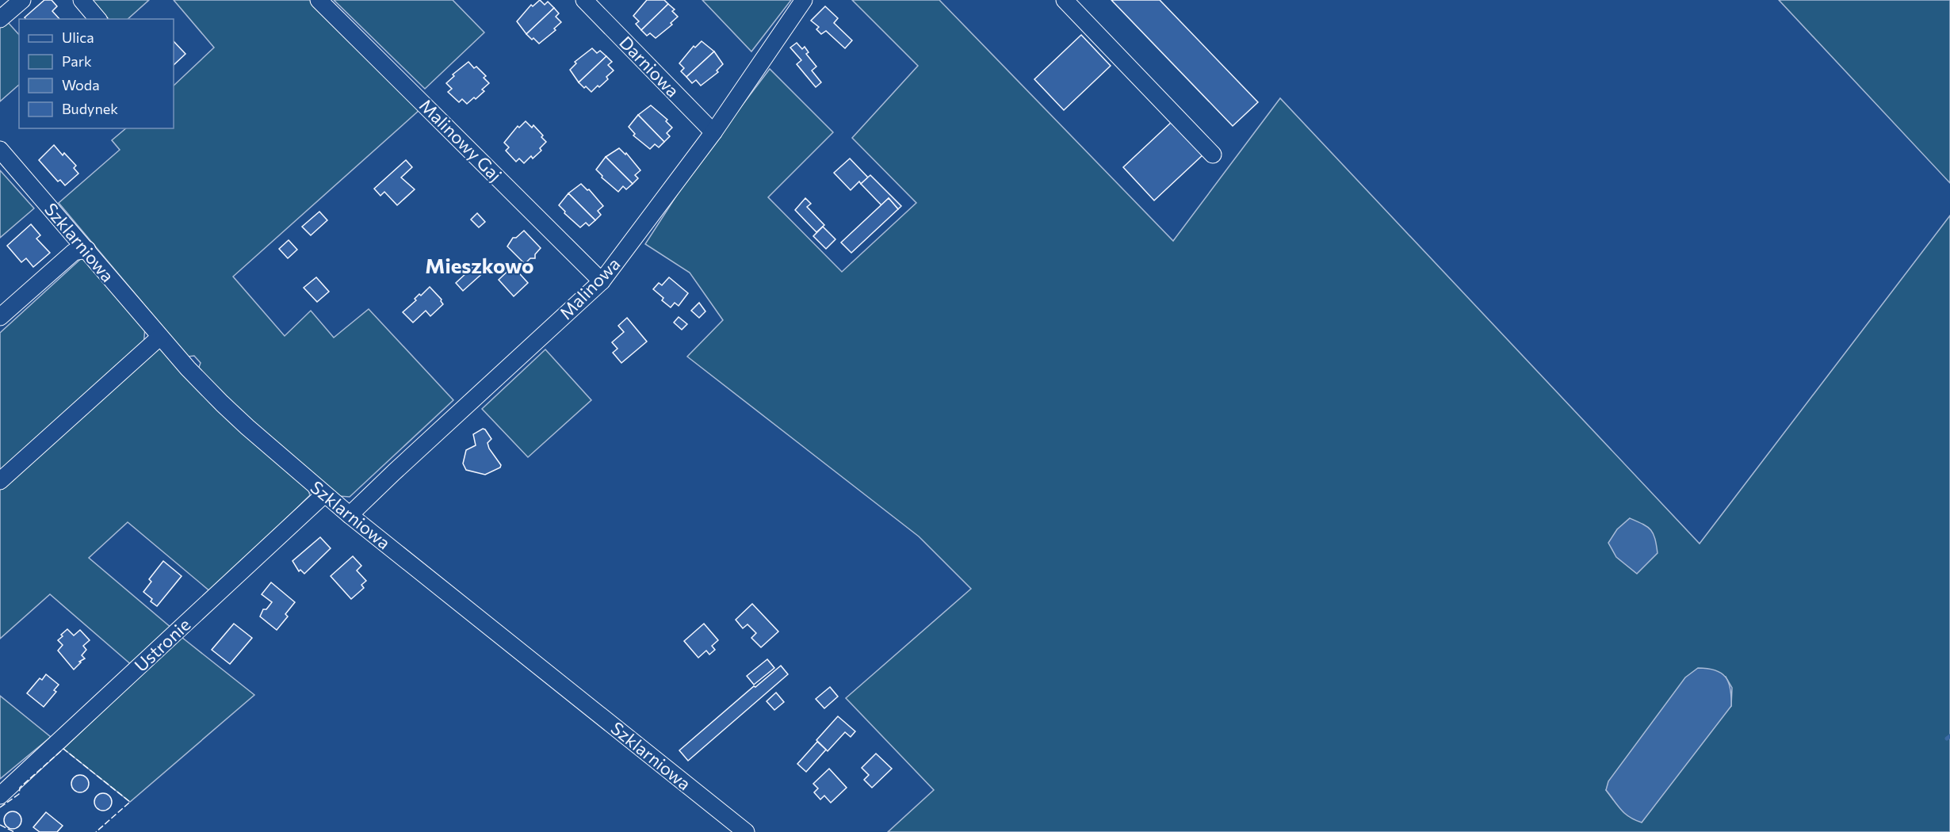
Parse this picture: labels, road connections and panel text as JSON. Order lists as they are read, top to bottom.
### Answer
{
  "streets": {
    "street": [
      "Darniowa",
      "Malinowy Gaj",
      "Szklarniowa",
      "Malinowa",
      "Ustronie"
    ]
  },
  "crossings": [
    ["Darniowa", "Malinowa"],
    ["Malinowy Gaj", "Malinowa"],
    ["Szklarniowa", "Malinowa"],
    ["Szklarniowa", "Ustronie"]
  ],
  "districts": ["Mieszkowo"],
  "legend": [
    "Ulica",
    "Park",
    "Woda",
    "Budynek"
  ]
}
